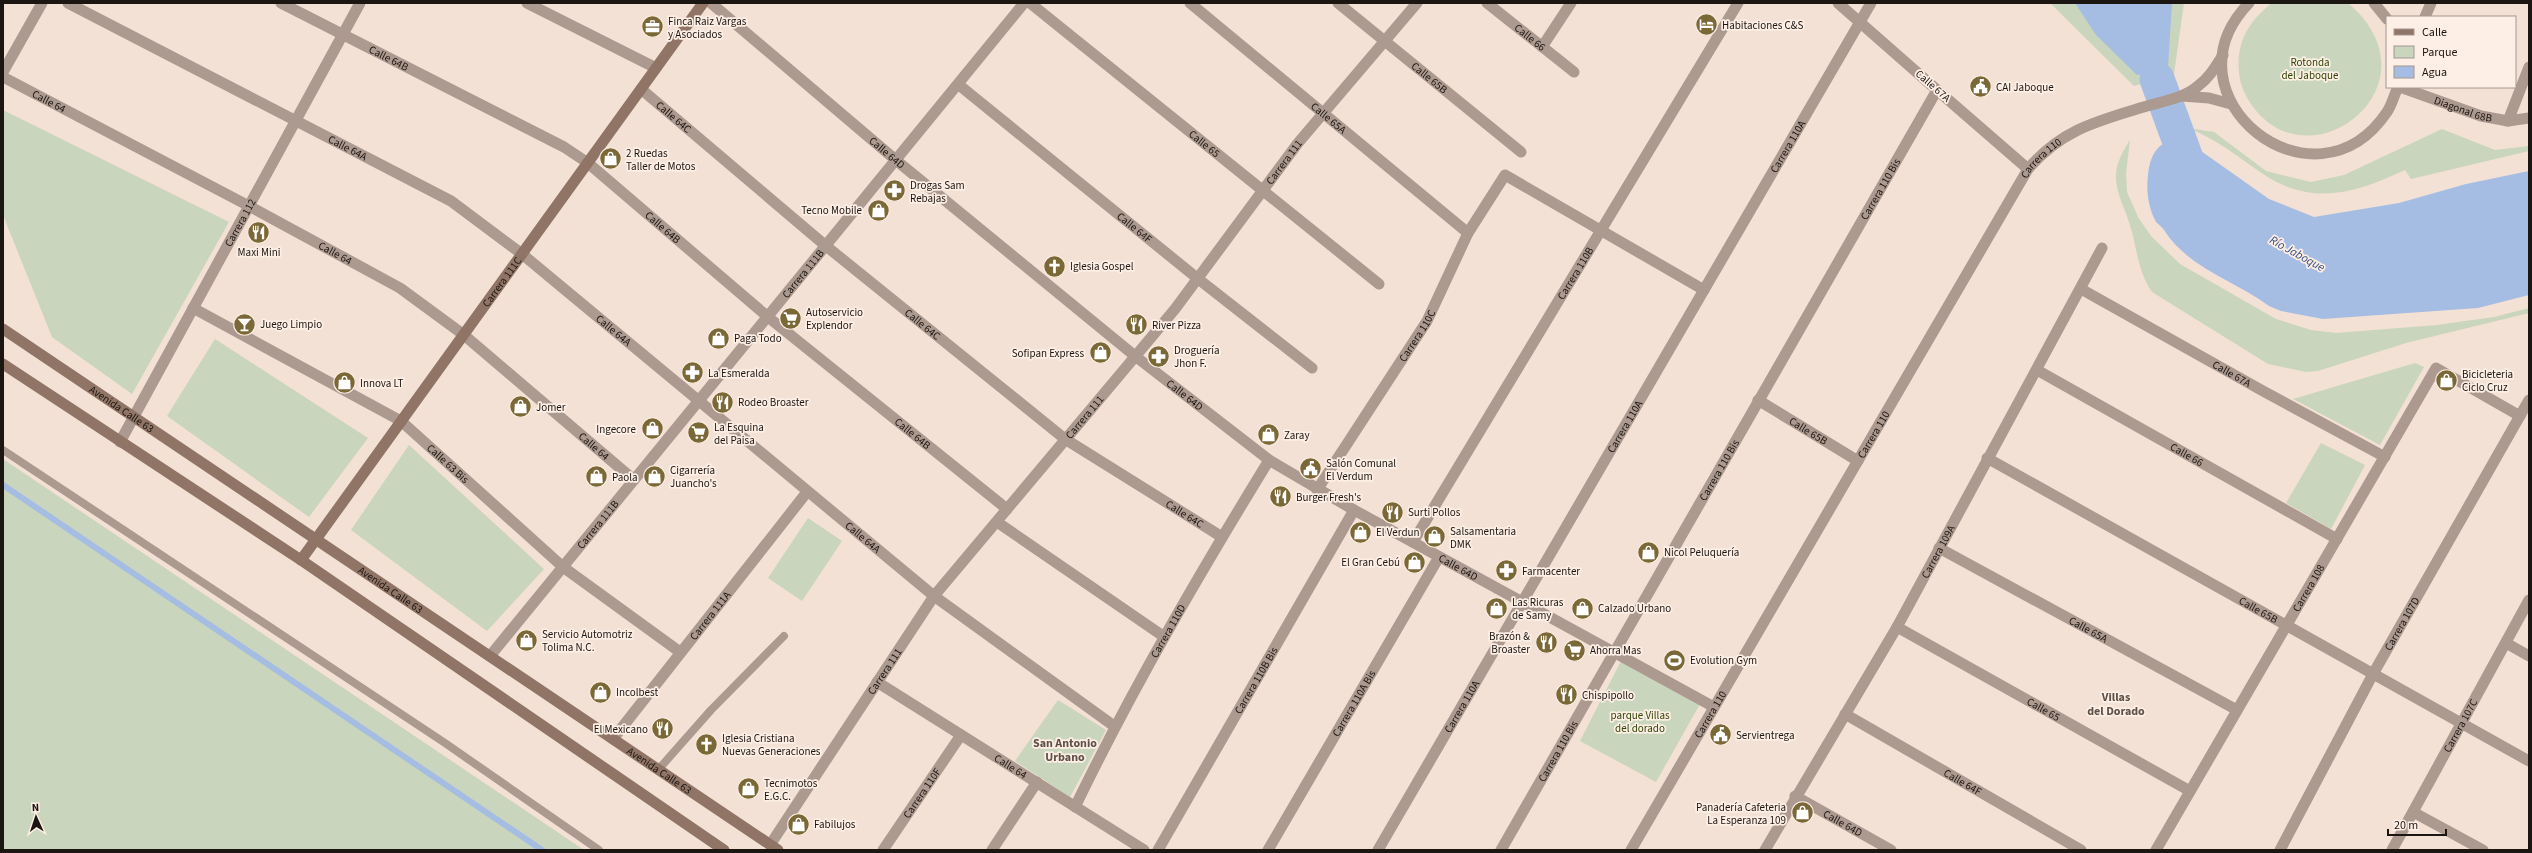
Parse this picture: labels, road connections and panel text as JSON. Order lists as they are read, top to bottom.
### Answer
{
  "streets": {
    "main road": ["Carrera 111C", "Avenida Calle 63"],
    "street": [
      "Calle 66",
      "Calle 64B",
      "Calle 65B",
      "Calle 67A",
      "Calle 64",
      "Diagonal 68B",
      "Calle 64C",
      "Calle 65A",
      "Calle 65",
      "Calle 64A",
      "Carrera 110A",
      "Calle 64D",
      "Carrera 110",
      "Carrera 111",
      "Carrera 110 Bis",
      "Carrera 112",
      "Calle 64F",
      "Carrera 110B",
      "Carrera 111B",
      "Carrera 110C",
      "Calle 63 Bis",
      "Carrera 109A",
      "Carrera 108",
      "Carrera 111A",
      "Carrera 107D",
      "Carrera 110D",
      "Carrera 110B Bis",
      "Carrera 110A Bis",
      "Carrera 107C",
      "Carrera 110F"
    ]
  },
  "crossings": [
    ["Calle 66", "Carrera 109A"],
    ["Calle 66", "Carrera 108"],
    ["Calle 64B", "Carrera 111"],
    ["Calle 64B", "Carrera 112"],
    ["Calle 64B", "Carrera 111B"],
    ["Calle 64B", "Carrera 111C"],
    ["Calle 65B", "Carrera 110"],
    ["Calle 65B", "Carrera 111"],
    ["Calle 65B", "Carrera 110 Bis"],
    ["Calle 65B", "Carrera 109A"],
    ["Calle 65B", "Carrera 108"],
    ["Calle 65B", "Carrera 107D"],
    ["Calle 65B", "Carrera 107C"],
    ["Calle 67A", "Carrera 110A"],
    ["Calle 67A", "Carrera 110"],
    ["Calle 67A", "Carrera 110 Bis"],
    ["Calle 67A", "Carrera 109A"],
    ["Calle 67A", "Carrera 108"],
    ["Calle 64", "Carrera 111"],
    ["Calle 64", "Carrera 112"],
    ["Calle 64", "Carrera 111B"],
    ["Calle 64", "Carrera 111C"],
    ["Calle 64", "Carrera 110D"],
    ["Calle 64", "Carrera 110F"],
    ["Calle 64C", "Carrera 111"],
    ["Calle 64C", "Carrera 111B"],
    ["Calle 64C", "Carrera 111C"],
    ["Calle 64C", "Carrera 110D"],
    ["Calle 65A", "Carrera 111"],
    ["Calle 65A", "Carrera 110C"],
    ["Calle 65A", "Carrera 109A"],
    ["Calle 65A", "Carrera 108"],
    ["Calle 65", "Carrera 111"],
    ["Calle 65", "Carrera 109A"],
    ["Calle 65", "Carrera 108"],
    ["Calle 64A", "Carrera 111"],
    ["Calle 64A", "Carrera 112"],
    ["Calle 64A", "Carrera 111B"],
    ["Calle 64A", "Carrera 111C"],
    ["Calle 64A", "Carrera 111A"],
    ["Calle 64A", "Carrera 110D"],
    ["Carrera 110A", "Calle 64D"],
    ["Calle 64D", "Carrera 110"],
    ["Calle 64D", "Carrera 111"],
    ["Calle 64D", "Carrera 110 Bis"],
    ["Calle 64D", "Carrera 110B"],
    ["Calle 64D", "Carrera 111B"],
    ["Calle 64D", "Carrera 110C"],
    ["Calle 64D", "Carrera 109A"],
    ["Calle 64D", "Carrera 110D"],
    ["Calle 64D", "Carrera 110B Bis"],
    ["Calle 64D", "Carrera 110A Bis"],
    ["Carrera 111", "Calle 64F"],
    ["Carrera 111", "Avenida Calle 63"],
    ["Carrera 112", "Avenida Calle 63"],
    ["Carrera 112", "Calle 63 Bis"],
    ["Calle 64F", "Carrera 111B"],
    ["Calle 64F", "Carrera 109A"],
    ["Carrera 110B", "Carrera 110C"],
    ["Carrera 111B", "Avenida Calle 63"],
    ["Carrera 111B", "Calle 63 Bis"],
    ["Carrera 111C", "Avenida Calle 63"],
    ["Carrera 111C", "Calle 63 Bis"],
    ["Avenida Calle 63", "Carrera 111A"],
    ["Calle 63 Bis", "Carrera 111A"],
    ["Carrera 108", "Carrera 107D"]
  ],
  "districts": ["Villas del Dorado", "San Antonio Urbano"],
  "water": ["Río Jaboque"],
  "parks": ["Rotonda del Jaboque", "parque Villas del dorado"],
  "places": {
    "hotel": ["Habitaciones C&S"],
    "office": ["Finca Raiz Vargas y Asociados"],
    "public building": ["CAI Jaboque", "Salón Comunal El Verdum", "Servientrega"],
    "shop": [
      "2 Ruedas Taller de Motos",
      "Tecno Mobile",
      "Paga Todo",
      "Sofipan Express",
      "Bicicleteria Ciclo Cruz",
      "Innova LT",
      "Jomer",
      "Ingecore",
      "Zaray",
      "Cigarrería Juancho's",
      "Paola",
      "El Verdun",
      "Salsamentaria DMK",
      "Nicol Peluquería",
      "El Gran Cebú",
      "Las Ricuras de Samy",
      "Calzado Urbano",
      "Servicio Automotriz Tolima N.C.",
      "Incolbest",
      "Tecnimotos E.G.C.",
      "Panadería Cafeteria La Esperanza 109",
      "Fabilujos"
    ],
    "pharmacy": [
      "Drogas Sam Rebajas",
      "Droguería Jhon F.",
      "La Esmeralda",
      "Farmacenter"
    ],
    "restaurant": [
      "Maxi Mini",
      "River Pizza",
      "Rodeo Broaster",
      "Burger Fresh's",
      "Surti Pollos",
      "Brazón & Broaster",
      "Chispipollo",
      "El Mexicano"
    ],
    "church": ["Iglesia Gospel", "Iglesia Cristiana Nuevas Generaciones"],
    "supermarket": ["Autoservicio Explendor", "La Esquina del Paisa", "Ahorra Mas"],
    "bar": ["Juego Limpio"],
    "sports": ["Evolution Gym"]
  },
  "legend": ["Calle", "Parque", "Agua"],
  "scale_bar": "20 m",
  "north": "top"
}
